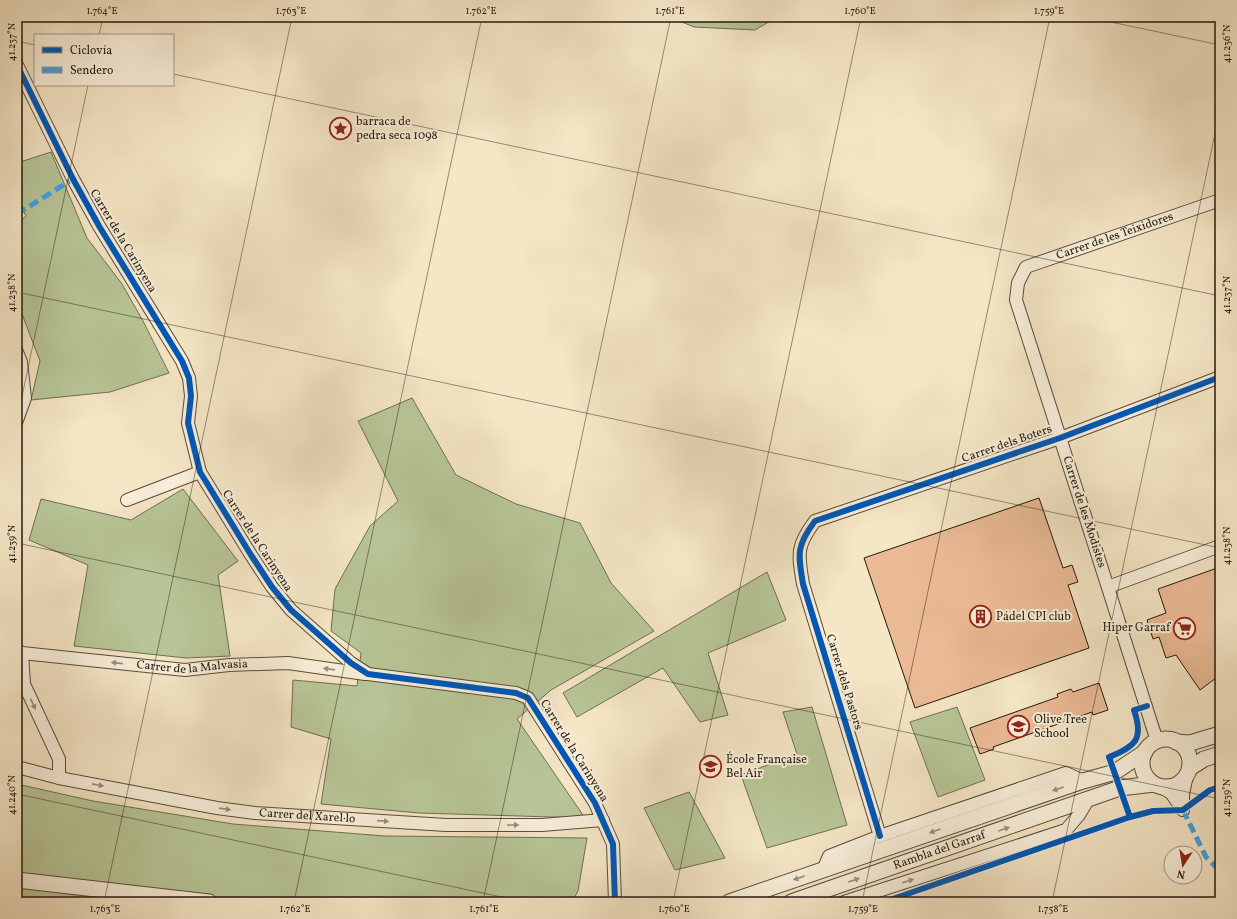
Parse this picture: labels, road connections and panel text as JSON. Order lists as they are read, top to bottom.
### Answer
{
  "streets": {
    "street": [
      "Carrer de les Teixidores",
      "Carrer de la Carinyena",
      "Carrer dels Boters",
      "Carrer de les Modistes",
      "Carrer de la Malvasia",
      "Carrer dels Pastors",
      "Carrer del Xarel·lo",
      "Rambla del Garraf"
    ]
  },
  "crossings": [
    ["Carrer de les Teixidores", "Carrer de les Modistes"],
    ["Carrer de la Carinyena", "Carrer de la Malvasia"],
    ["Carrer de la Carinyena", "Carrer del Xarel·lo"],
    ["Carrer dels Boters", "Carrer de les Modistes"],
    ["Carrer dels Boters", "Carrer dels Pastors"],
    ["Carrer de les Modistes", "Rambla del Garraf"]
  ],
  "one_way": ["Carrer de la Malvasia"],
  "places": {
    "place": ["barraca de pedra seca 1098"],
    "building": ["Pádel CPI club"],
    "supermarket": ["Hiper Garraf"],
    "school or university": ["Olive Tree School", "École Française Bel Air"]
  },
  "legend": ["Ciclovía", "Sendero"],
  "north": "bottom",
  "coordinates": [
    "1.764°E",
    "1.763°E",
    "1.762°E",
    "1.761°E",
    "1.760°E",
    "1.759°E",
    "41.237°N",
    "41.236°N",
    "41.238°N",
    "41.239°N",
    "41.240°N",
    "1.758°E"
  ]
}
